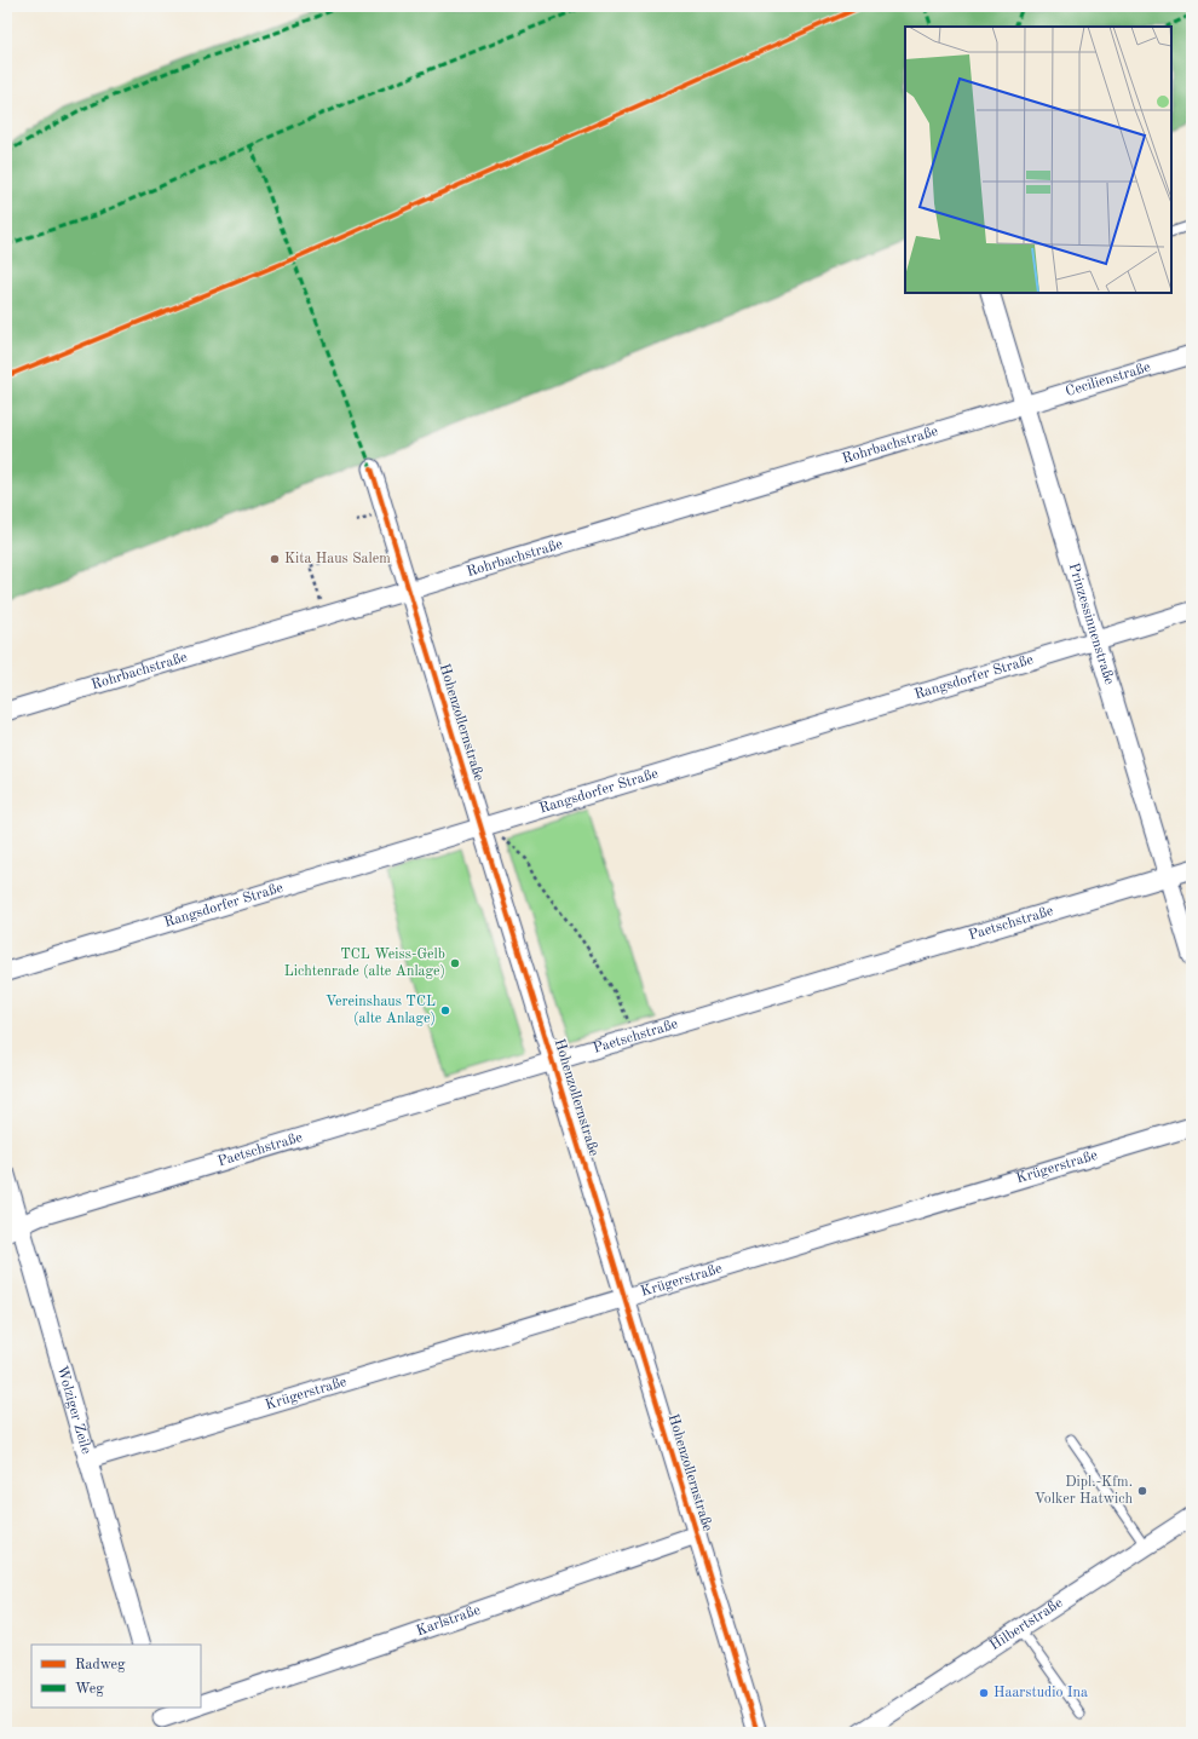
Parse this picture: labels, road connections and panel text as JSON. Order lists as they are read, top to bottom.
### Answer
{
  "streets": {
    "street": [
      "Cecilienstraße",
      "Rohrbachstraße",
      "Prinzessinnenstraße",
      "Rangsdorfer Straße",
      "Hohenzollernstraße",
      "Paetschstraße",
      "Krügerstraße",
      "Wolziger Zeile",
      "Karlstraße",
      "Hilbertstraße"
    ]
  },
  "crossings": [
    ["Cecilienstraße", "Rohrbachstraße"],
    ["Cecilienstraße", "Prinzessinnenstraße"],
    ["Rohrbachstraße", "Prinzessinnenstraße"],
    ["Rohrbachstraße", "Hohenzollernstraße"],
    ["Prinzessinnenstraße", "Rangsdorfer Straße"],
    ["Prinzessinnenstraße", "Paetschstraße"],
    ["Rangsdorfer Straße", "Hohenzollernstraße"],
    ["Hohenzollernstraße", "Paetschstraße"],
    ["Hohenzollernstraße", "Krügerstraße"],
    ["Hohenzollernstraße", "Karlstraße"],
    ["Paetschstraße", "Wolziger Zeile"],
    ["Krügerstraße", "Wolziger Zeile"]
  ],
  "places": [
    "Kita Haus Salem",
    "TCL Weiss-Gelb Lichtenrade (alte Anlage)",
    "Vereinshaus TCL (alte Anlage)",
    "Dipl.-Kfm. Volker Hatwich",
    "Haarstudio Ina"
  ],
  "legend": ["Radweg", "Weg"]
}
